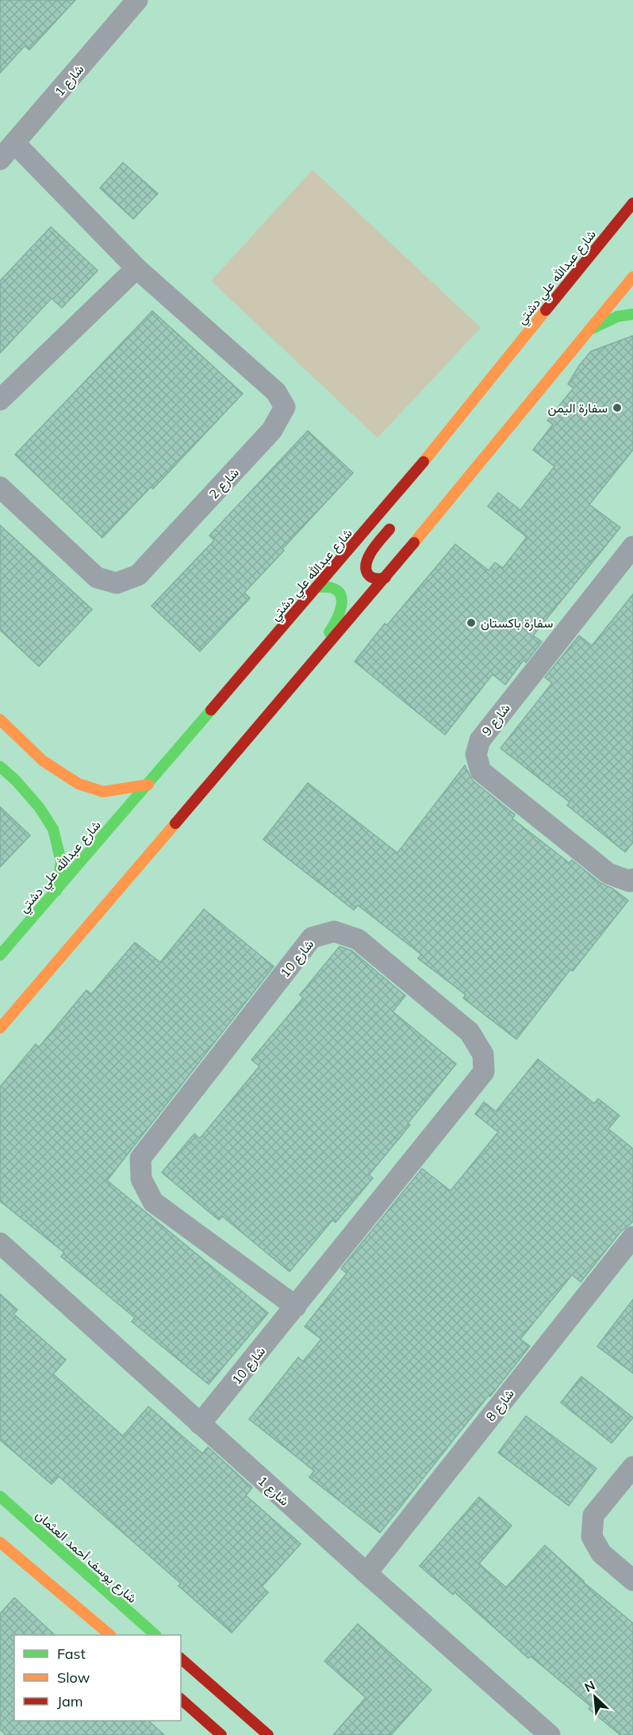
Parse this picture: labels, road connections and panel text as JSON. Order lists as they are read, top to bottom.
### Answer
{
  "streets": {
    "main road": ["شارع عبدالله علي دشتي", "شارع يوسف أحمد العثمان"],
    "street": [
      "شارع 1",
      "شارع 2",
      "شارع 9",
      "شارع 10",
      "شارع 8"
    ]
  },
  "crossings": [
    ["شارع 1", "شارع 2"],
    ["شارع 1", "شارع 10"],
    ["شارع 1", "شارع 8"]
  ],
  "places": ["سفارة اليمن", "سفارة باكستان"],
  "legend": ["Fast", "Slow", "Jam"],
  "north": "top left"
}
